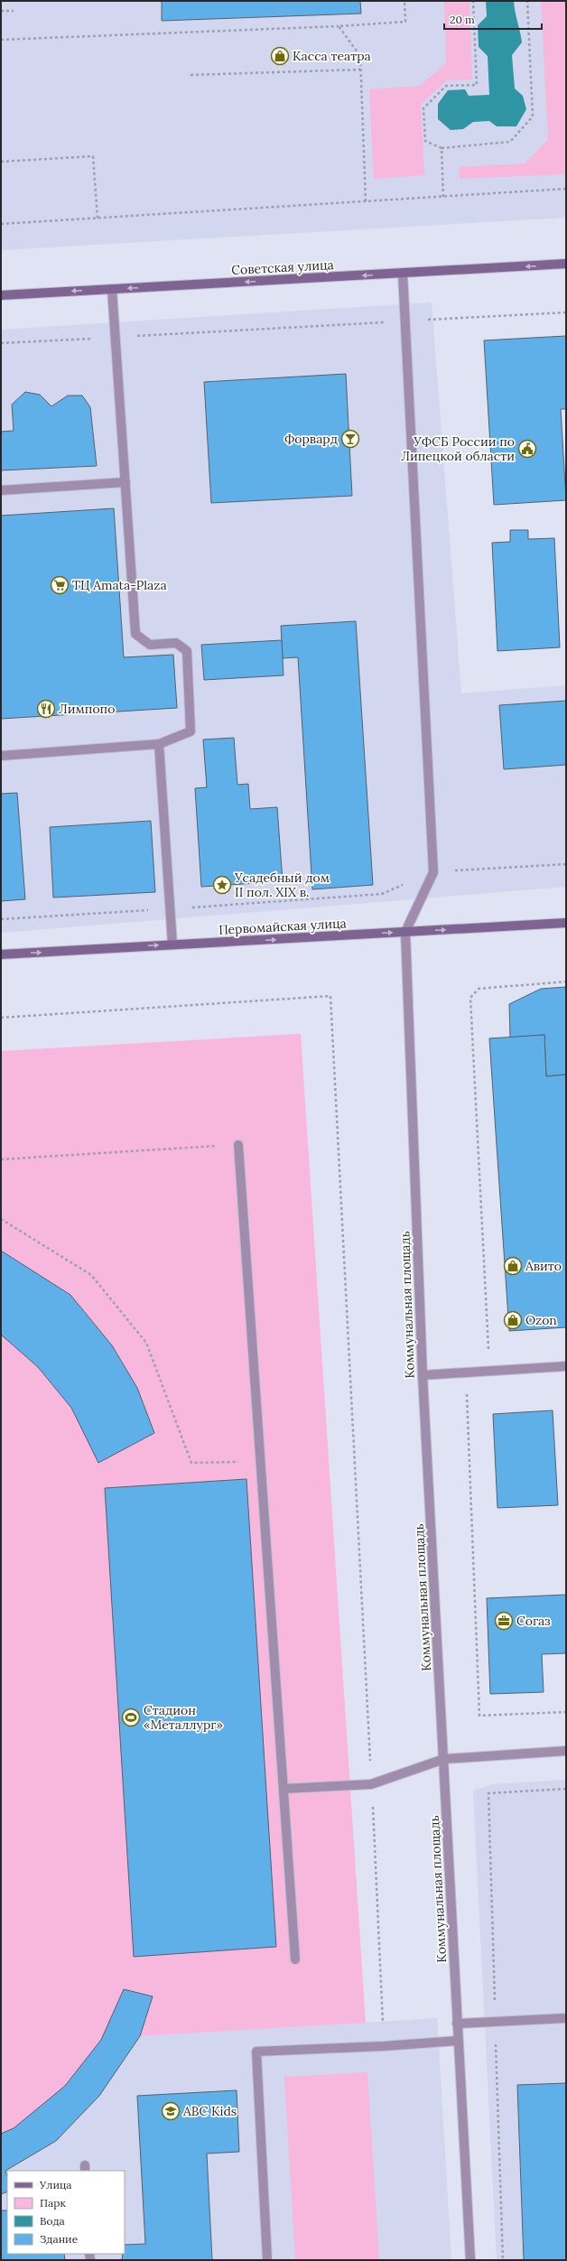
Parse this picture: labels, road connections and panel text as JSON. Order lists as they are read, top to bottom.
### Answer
{
  "streets": {
    "main road": ["Советская улица", "Первомайская улица"],
    "street": ["Коммунальная площадь"]
  },
  "crossings": [
    ["Первомайская улица", "Коммунальная площадь"]
  ],
  "one_way": ["Советская улица", "Первомайская улица"],
  "places": {
    "shop": ["Касса театра", "Авито", "Ozon"],
    "bar": ["Форвард"],
    "public building": ["УФСБ России по Липецкой области"],
    "supermarket": ["ТЦ Amata-Plaza"],
    "restaurant": ["Лимпопо"],
    "place": ["Усадебный дом II пол. XIX в."],
    "office": ["Согаз"],
    "sports": ["Стадион «Металлург»"],
    "school or university": ["ABC Kids"]
  },
  "legend": [
    "Улица",
    "Парк",
    "Вода",
    "Здание"
  ],
  "scale_bar": "20 m"
}
